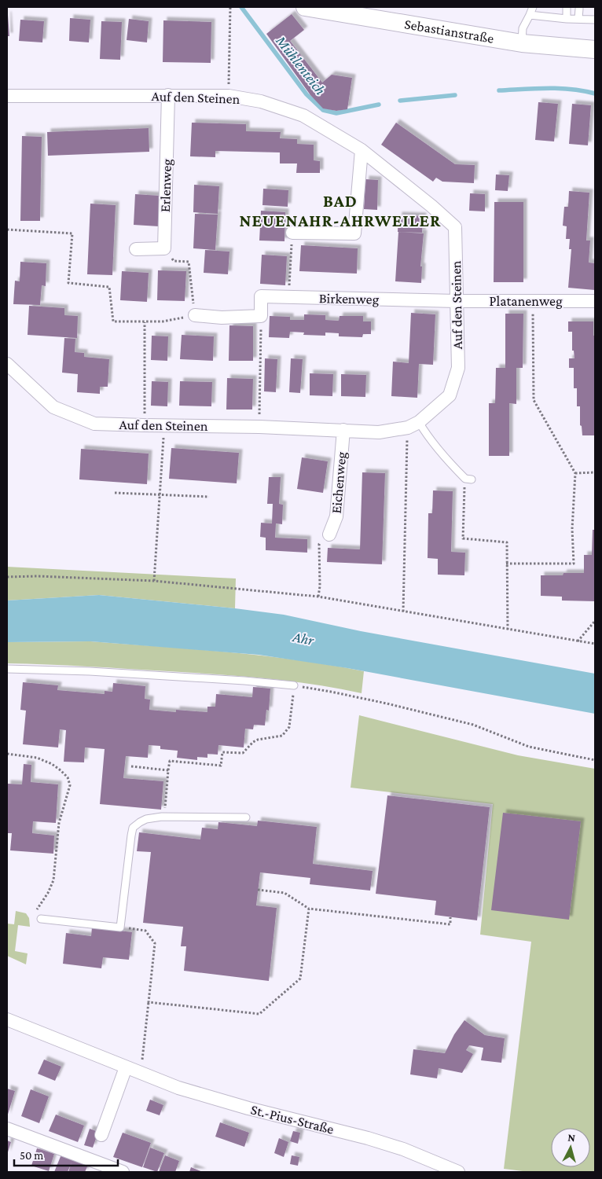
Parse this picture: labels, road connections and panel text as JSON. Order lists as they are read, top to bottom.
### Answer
{
  "streets": {
    "street": [
      "Sebastianstraße",
      "Auf den Steinen",
      "Erlenweg",
      "Birkenweg",
      "Platanenweg",
      "Eichenweg",
      "St.-Pius-Straße"
    ]
  },
  "crossings": [
    ["Auf den Steinen", "Erlenweg"],
    ["Auf den Steinen", "Birkenweg"],
    ["Auf den Steinen", "Platanenweg"],
    ["Auf den Steinen", "Eichenweg"],
    ["Birkenweg", "Platanenweg"]
  ],
  "districts": ["BAD NEUENAHR-AHRWEILER"],
  "water": ["Mühlenteich", "Ahr"],
  "scale_bar": "50 m",
  "north": "top"
}
